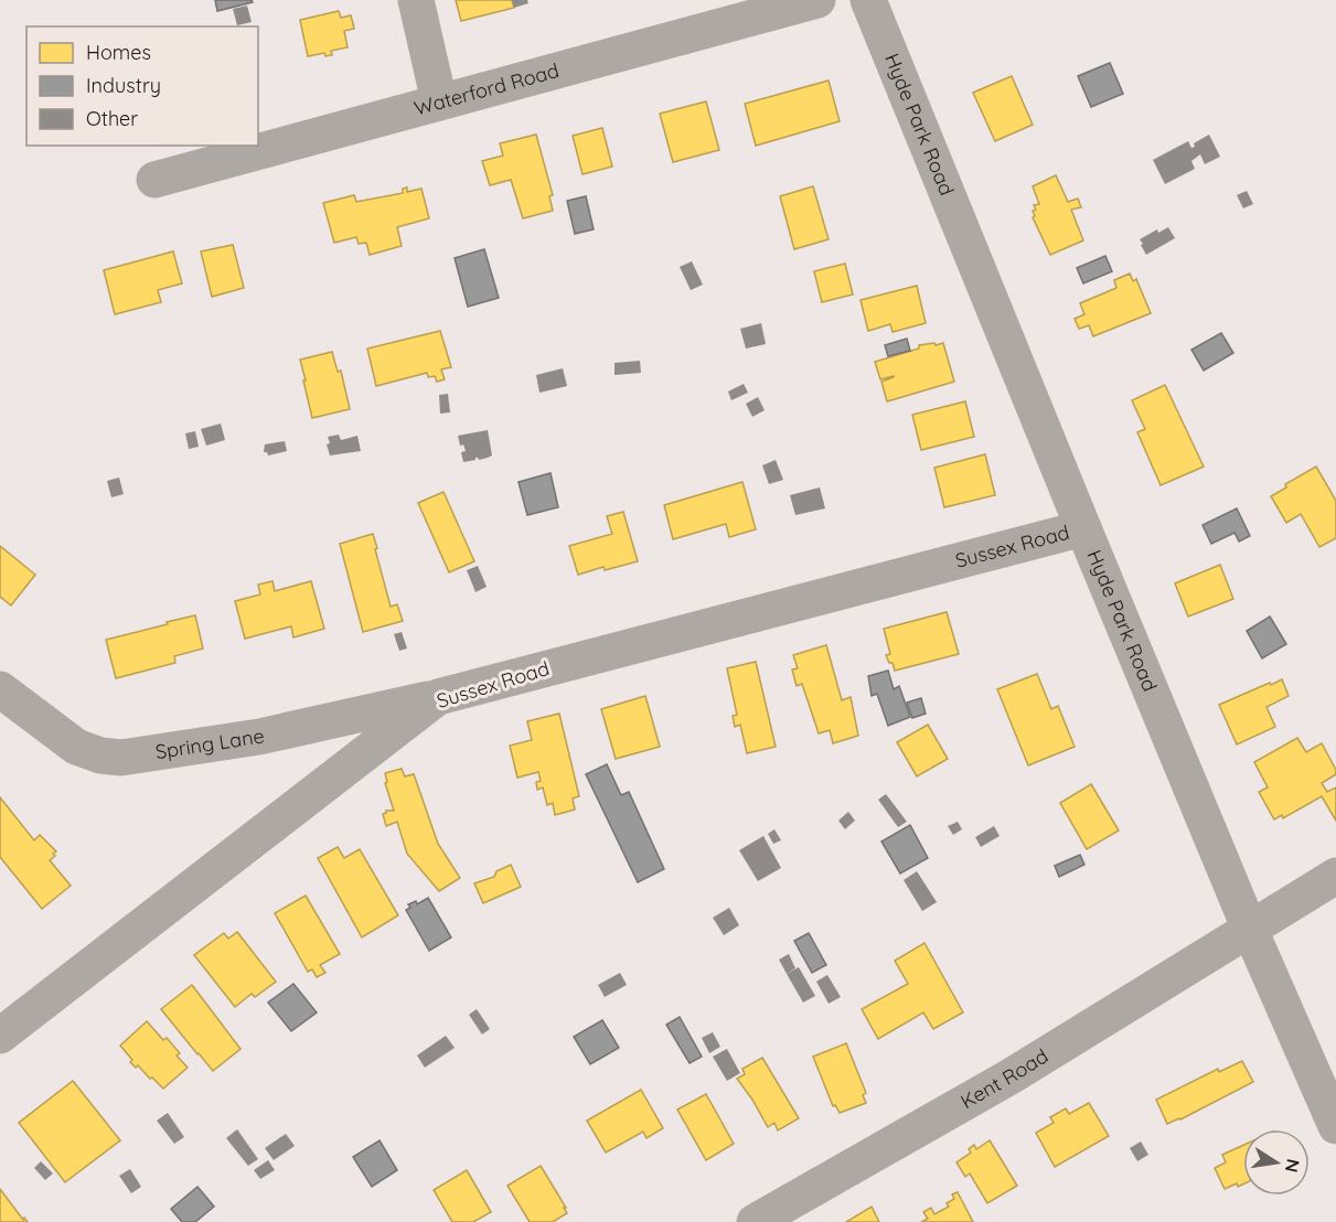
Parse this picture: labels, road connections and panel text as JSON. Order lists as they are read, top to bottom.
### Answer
{
  "streets": {
    "street": [
      "Waterford Road",
      "Hyde Park Road",
      "Sussex Road",
      "Spring Lane",
      "Kent Road"
    ]
  },
  "crossings": [
    ["Hyde Park Road", "Sussex Road"],
    ["Hyde Park Road", "Kent Road"],
    ["Sussex Road", "Spring Lane"]
  ],
  "legend": ["Homes", "Industry", "Other"],
  "north": "right"
}
